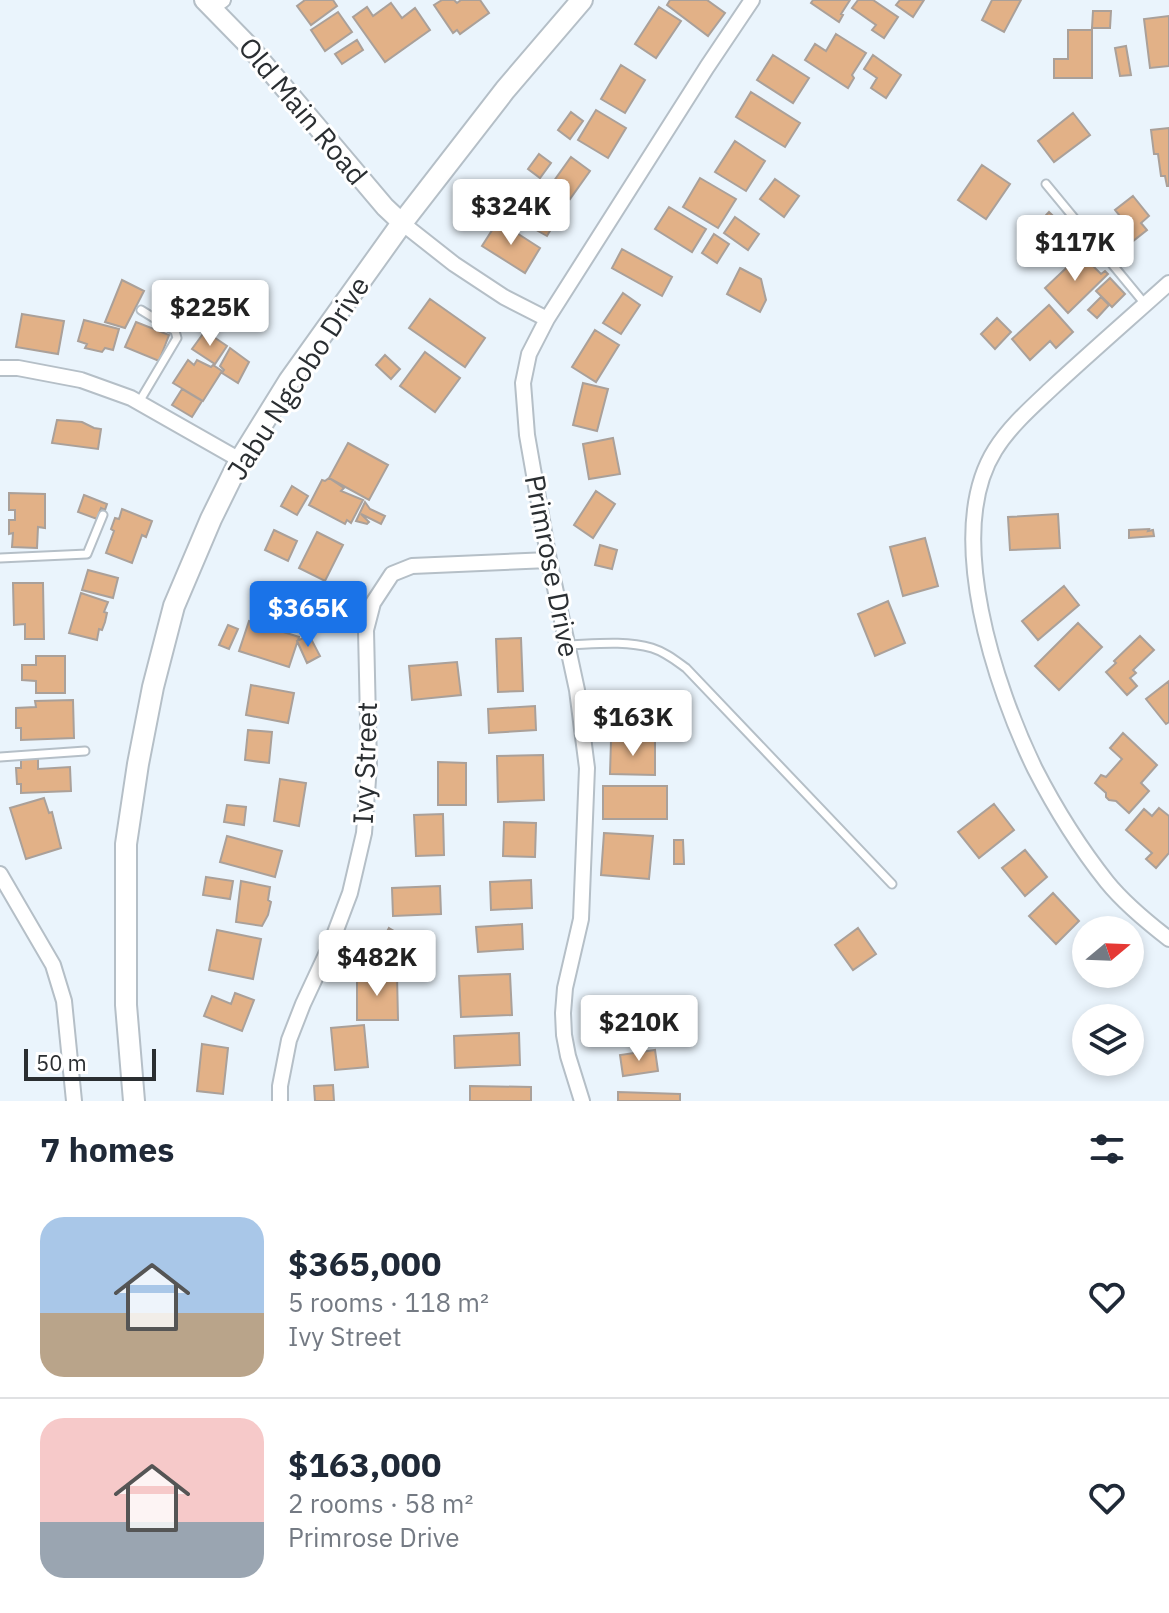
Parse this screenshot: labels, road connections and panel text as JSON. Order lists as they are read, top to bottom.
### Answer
{
  "streets": {
    "main road": ["Jabu Ngcobo Drive"],
    "street": ["Old Main Road", "Primrose Drive", "Ivy Street"]
  },
  "crossings": [
    ["Old Main Road", "Jabu Ngcobo Drive"],
    ["Primrose Drive", "Ivy Street"]
  ],
  "scale_bar": "50 m",
  "north": "right",
  "page": {
    "price": [
      "$324K",
      "$117K",
      "$225K",
      "$365K",
      "$163K",
      "$482K",
      "$210K"
    ],
    "scale": "50 m",
    "heading": "7 homes",
    "list": [
      {
        "name": "$365,000",
        "note": "5 rooms · 118 m² · Ivy Street"
      },
      {
        "name": "$163,000",
        "note": "2 rooms · 58 m² · Primrose Drive"
      }
    ]
  }
}
